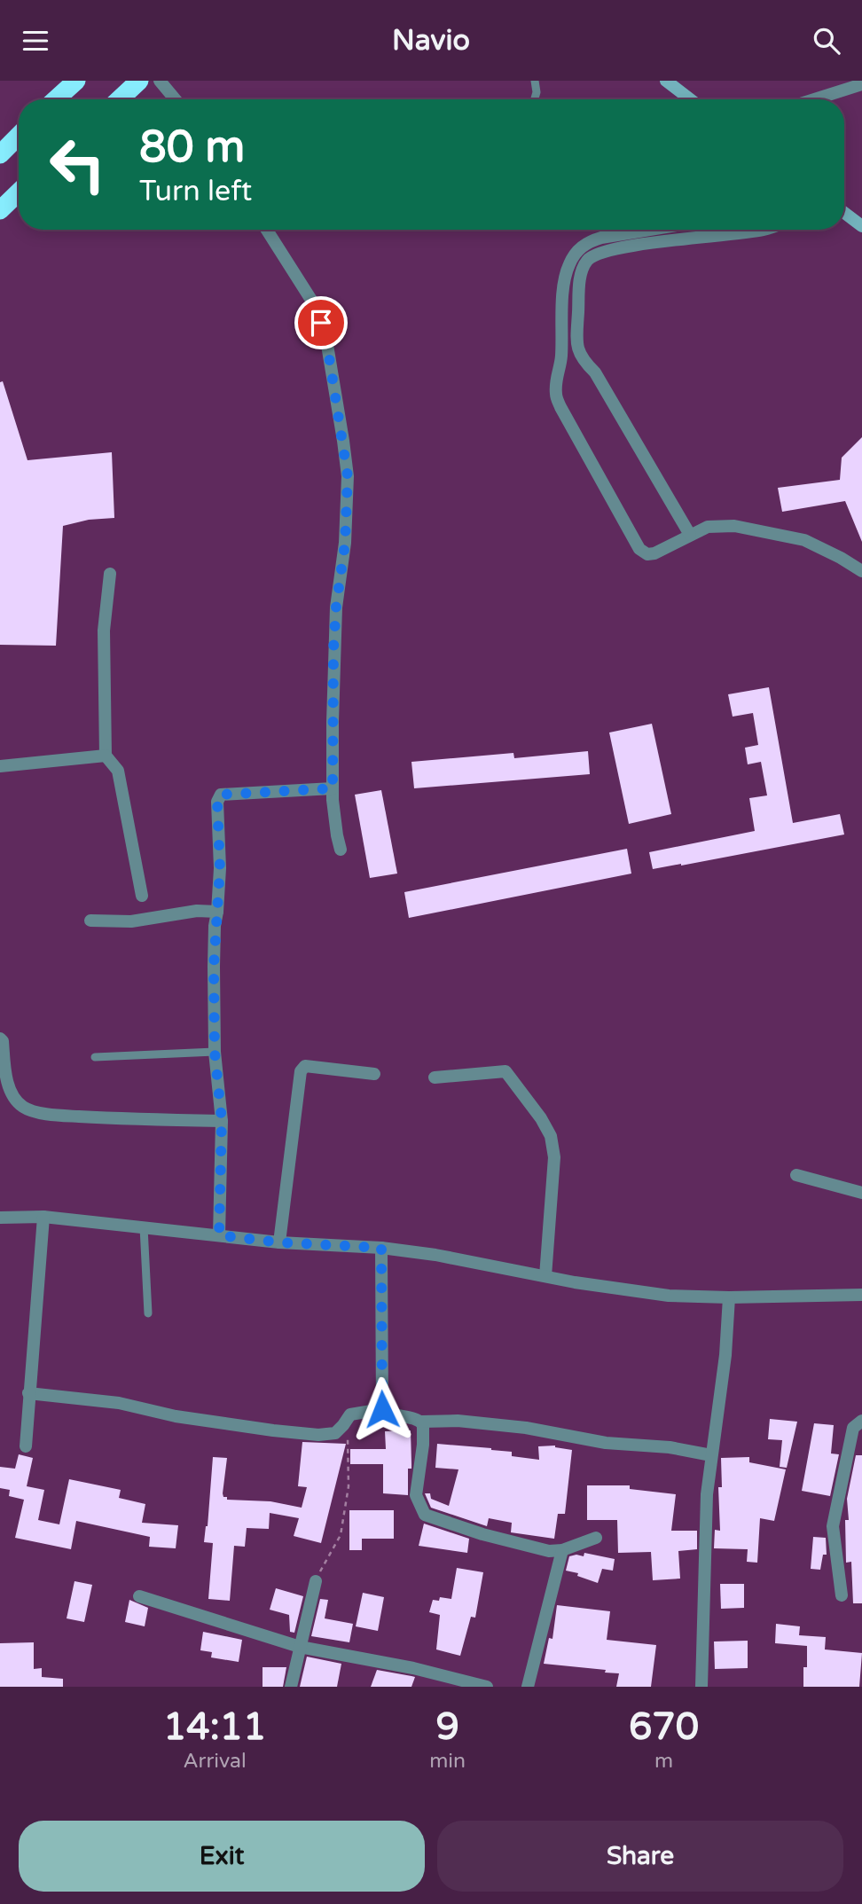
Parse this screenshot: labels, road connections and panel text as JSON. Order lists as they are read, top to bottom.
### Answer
{
  "page": {
    "header": "Navio",
    "turn": ["80 m", "Turn left"],
    "eta": [
      "14:11",
      "Arrival",
      "9",
      "min",
      "670",
      "m"
    ],
    "buttons": ["Exit", "Share"]
  }
}
